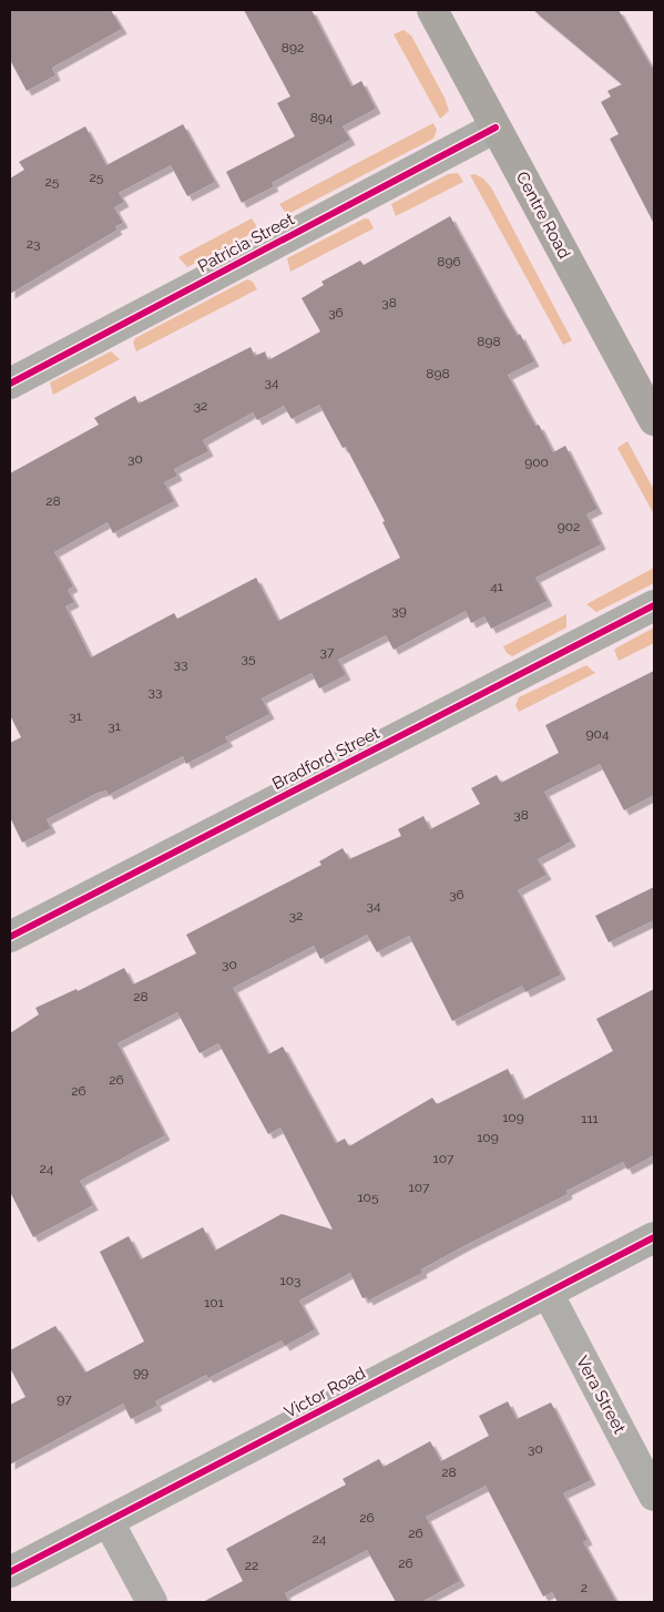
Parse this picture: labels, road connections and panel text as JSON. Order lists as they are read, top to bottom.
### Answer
{
  "streets": {
    "main road": ["Centre Road"],
    "street": [
      "Patricia Street",
      "Bradford Street",
      "Victor Road",
      "Vera Street"
    ]
  },
  "crossings": [
    ["Centre Road", "Patricia Street"],
    ["Victor Road", "Vera Street"]
  ],
  "house_numbers": [
    "892",
    "894",
    "25",
    "25",
    "23",
    "896",
    "38",
    "36",
    "898",
    "898",
    "34",
    "32",
    "30",
    "900",
    "28",
    "902",
    "41",
    "39",
    "37",
    "35",
    "33",
    "33",
    "31",
    "31",
    "904",
    "38",
    "36",
    "34",
    "32",
    "30",
    "28",
    "26",
    "26",
    "109",
    "111",
    "109",
    "107",
    "24",
    "107",
    "105",
    "103",
    "101",
    "99",
    "97",
    "30",
    "28",
    "26",
    "26",
    "24",
    "26",
    "22",
    "2"
  ]
}
